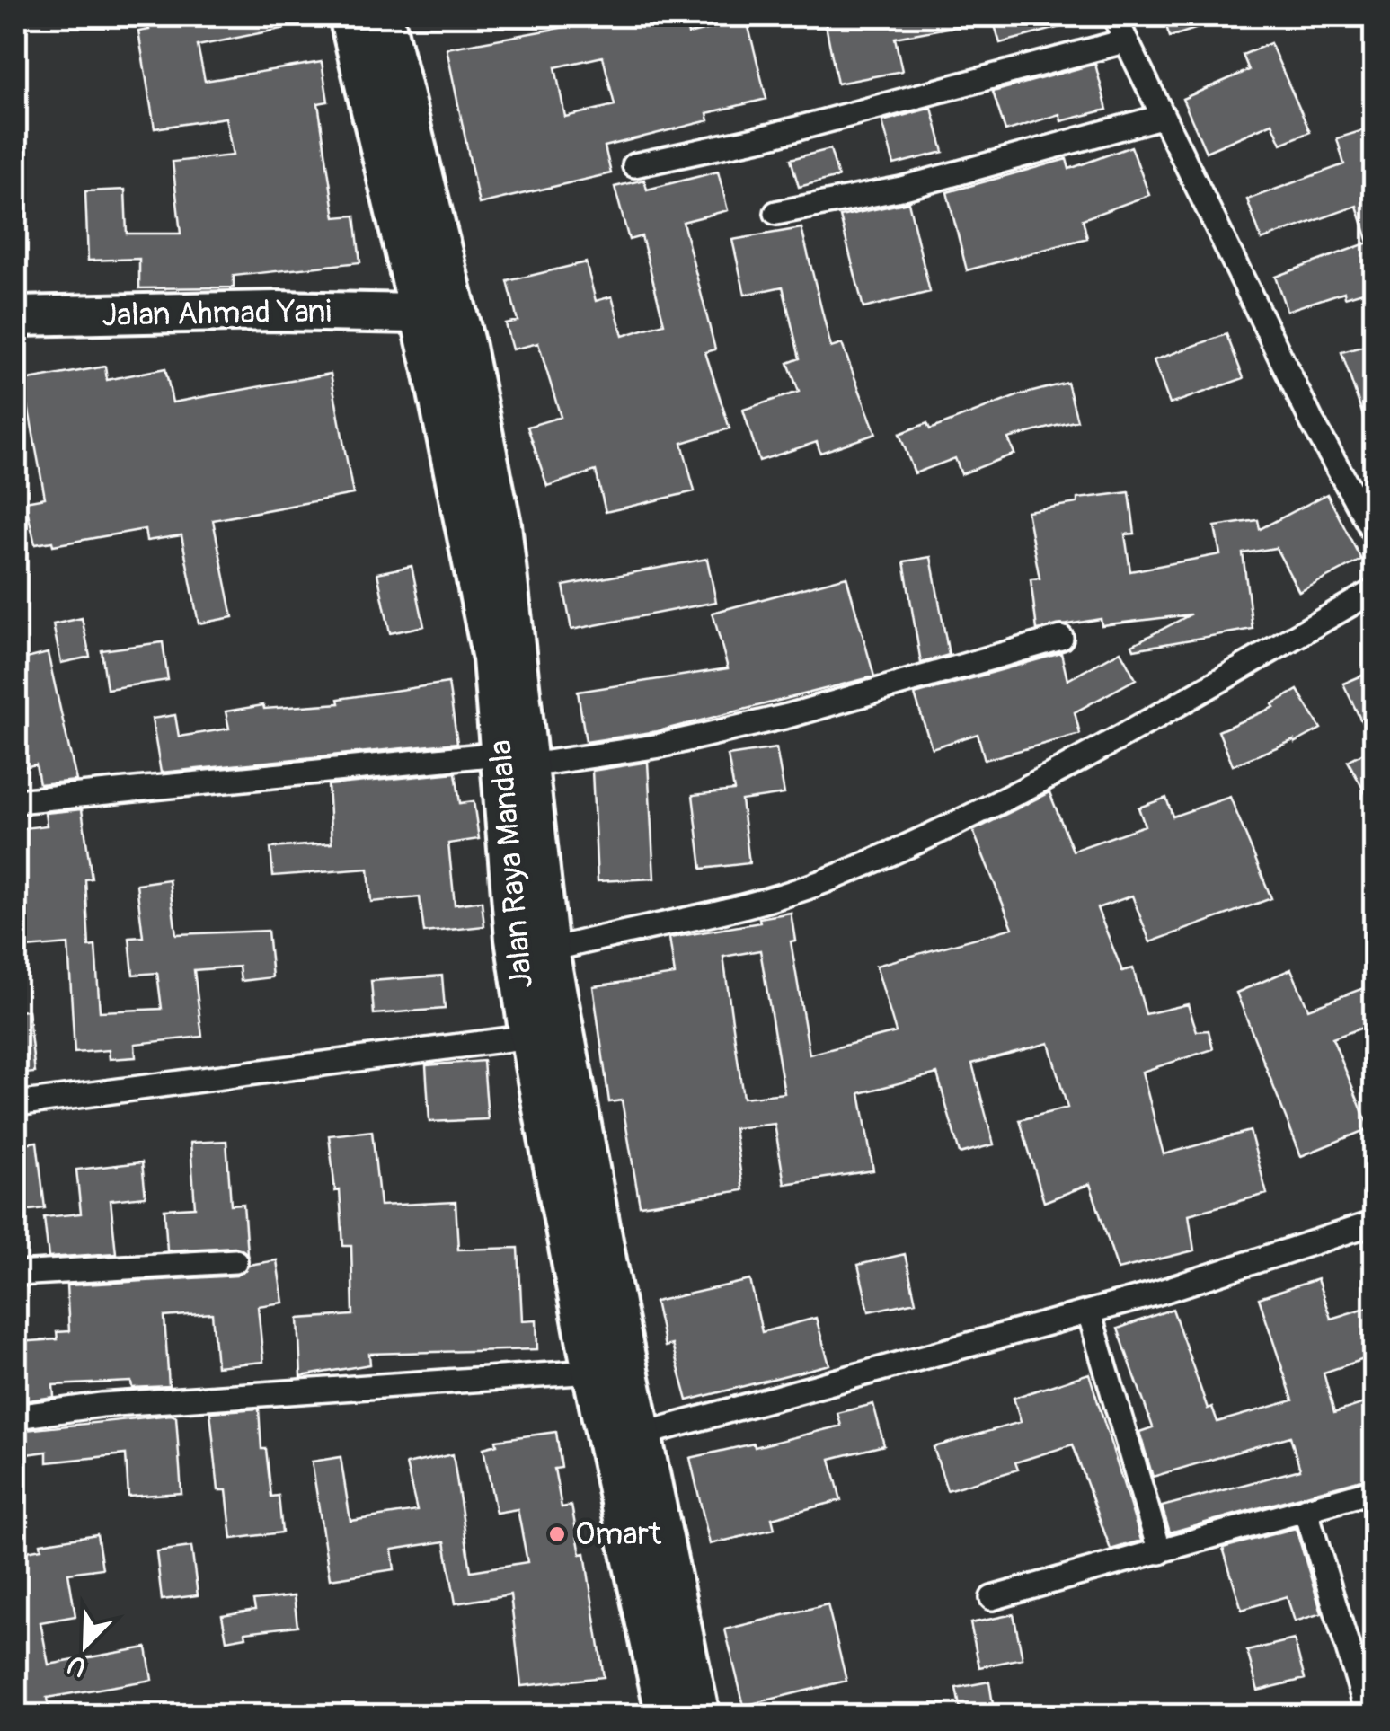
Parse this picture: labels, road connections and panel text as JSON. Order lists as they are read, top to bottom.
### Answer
{
  "streets": {
    "highway": ["Jalan Ahmad Yani", "Jalan Raya Mandala"]
  },
  "crossings": [
    ["Jalan Ahmad Yani", "Jalan Raya Mandala"]
  ],
  "places": ["Omart"],
  "north": "bottom left"
}
